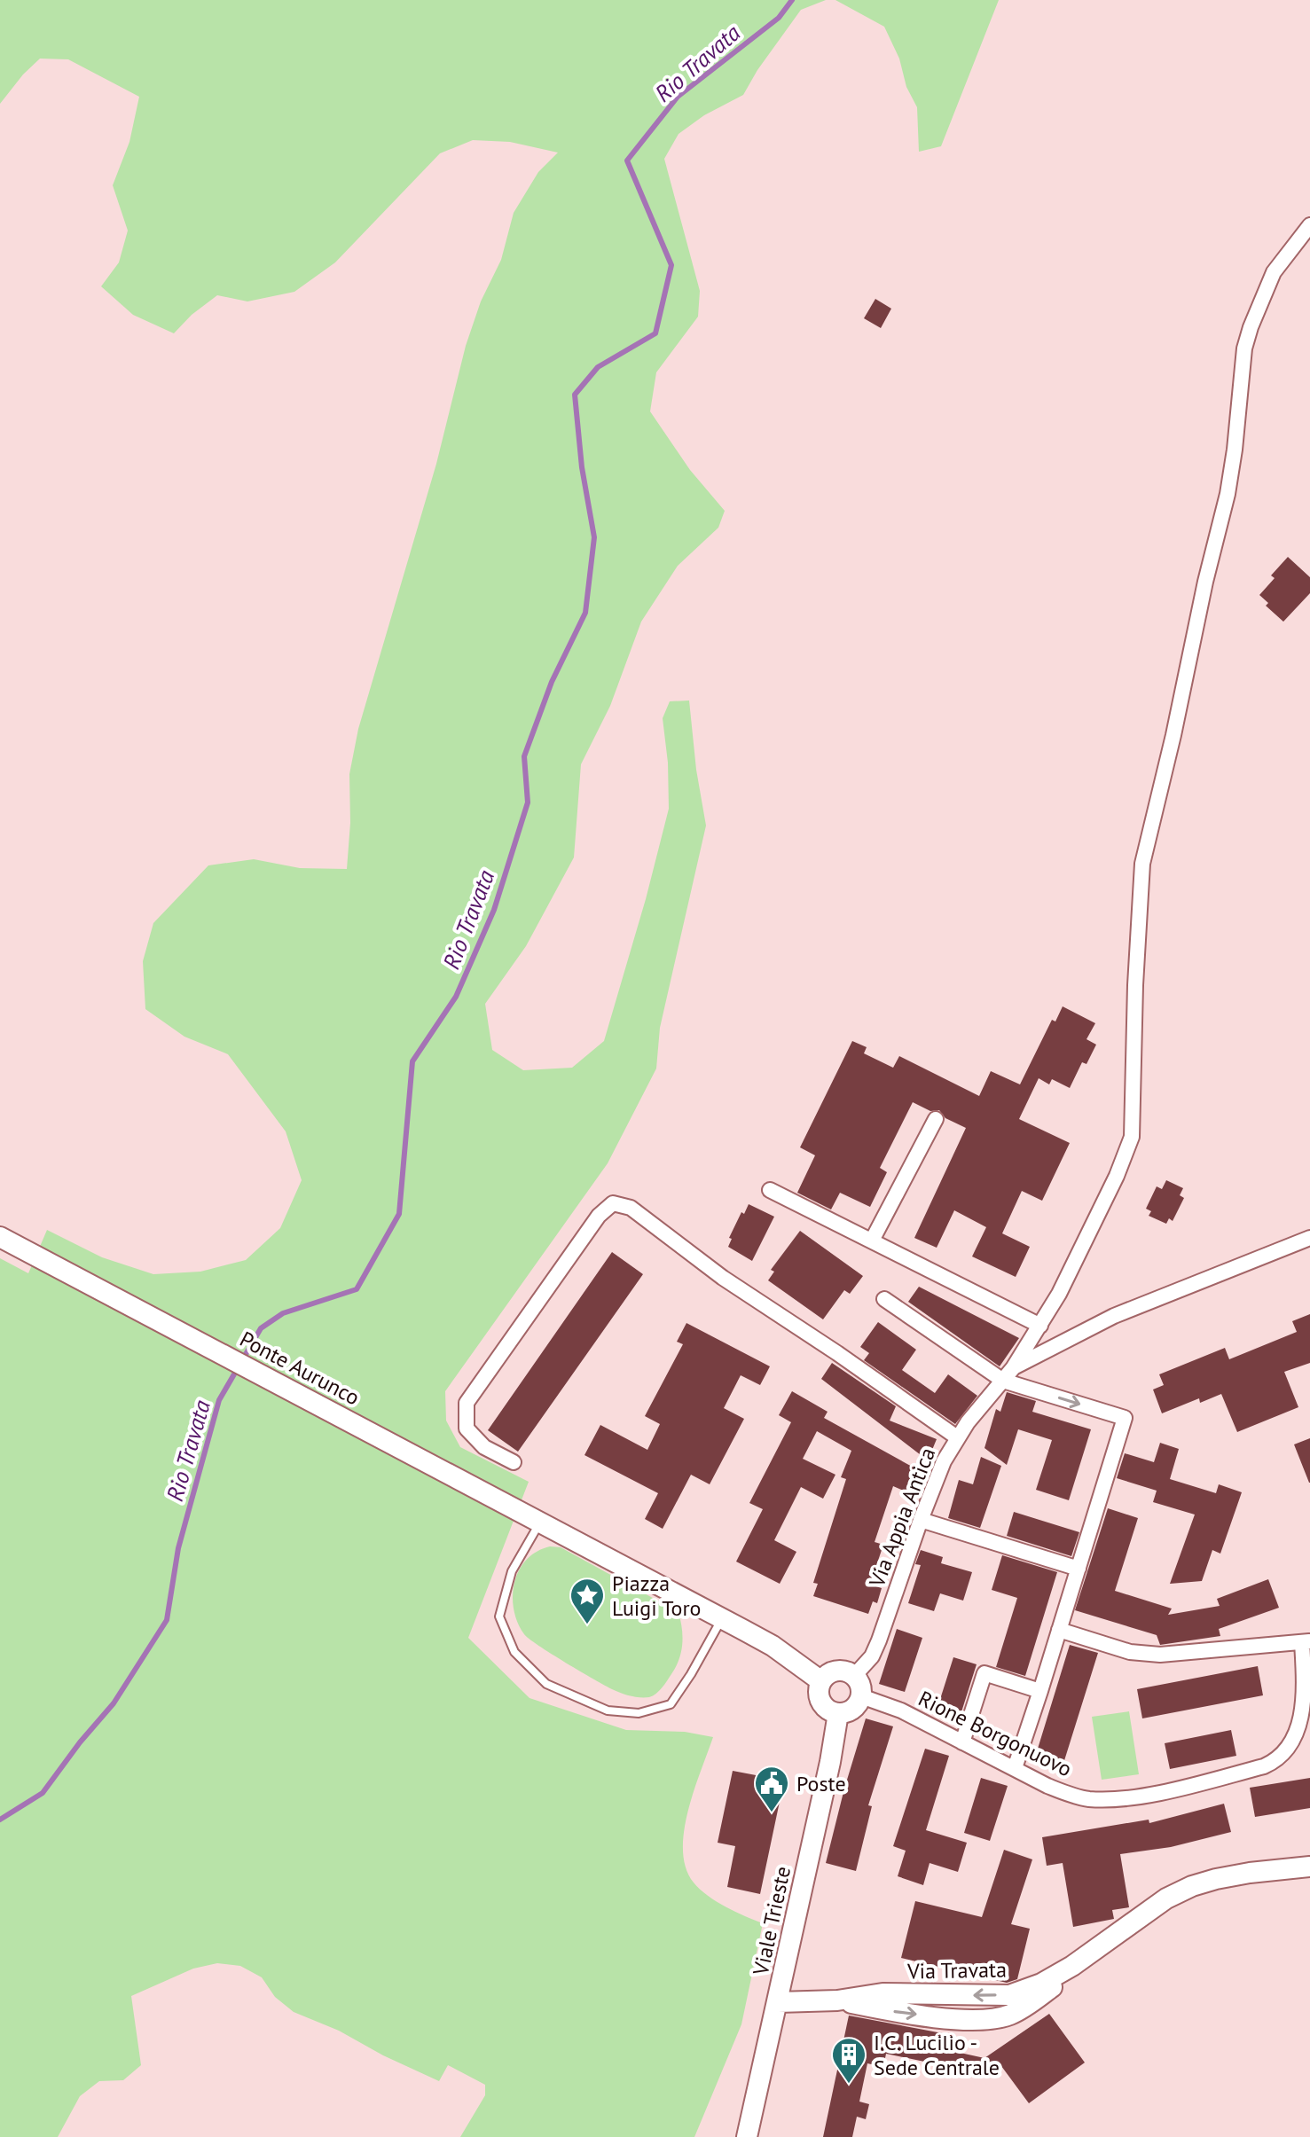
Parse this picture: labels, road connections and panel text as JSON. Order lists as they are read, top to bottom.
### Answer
{
  "streets": {
    "street": [
      "Ponte Aurunco",
      "Via Appia Antica",
      "Rione Borgonuovo",
      "Viale Trieste",
      "Via Travata"
    ]
  },
  "crossings": [
    ["Ponte Aurunco", "Via Appia Antica"],
    ["Ponte Aurunco", "Rione Borgonuovo"],
    ["Ponte Aurunco", "Viale Trieste"],
    ["Via Appia Antica", "Rione Borgonuovo"],
    ["Via Appia Antica", "Viale Trieste"],
    ["Rione Borgonuovo", "Viale Trieste"],
    ["Viale Trieste", "Via Travata"]
  ],
  "water": ["Rio Travata"],
  "places": {
    "place": ["Piazza Luigi Toro"],
    "public building": ["Poste"],
    "building": ["I.C. Lucilio - Sede Centrale"]
  }
}
